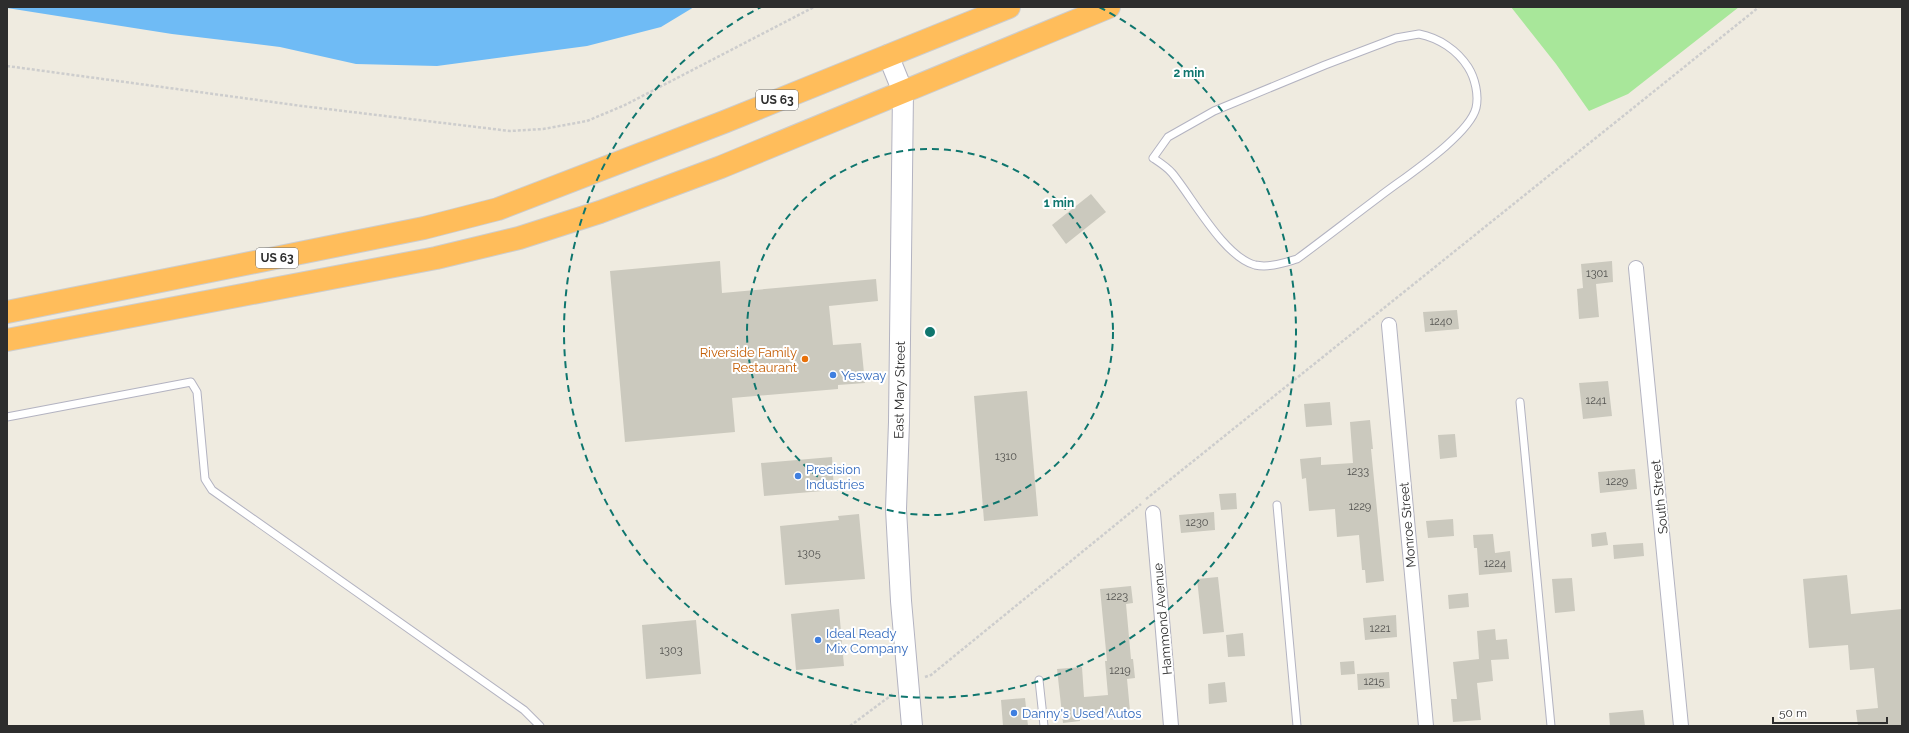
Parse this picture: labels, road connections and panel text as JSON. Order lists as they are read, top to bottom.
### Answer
{
  "streets": {
    "highway": ["US 63"],
    "main road": ["East Mary Street"],
    "street": ["South Street", "Monroe Street", "Hammond Avenue"]
  },
  "crossings": [
    ["US 63", "East Mary Street"]
  ],
  "places": [
    "Riverside Family Restaurant",
    "Yesway",
    "Precision Industries",
    "Ideal Ready Mix Company",
    "Danny's Used Autos"
  ],
  "house_numbers": [
    "1301",
    "1240",
    "1241",
    "1310",
    "1233",
    "1229",
    "1229",
    "1230",
    "1305",
    "1224",
    "1223",
    "1221",
    "1303",
    "1219",
    "1215"
  ],
  "scale_bar": "50 m",
  "rings": ["2 min", "1 min"]
}
